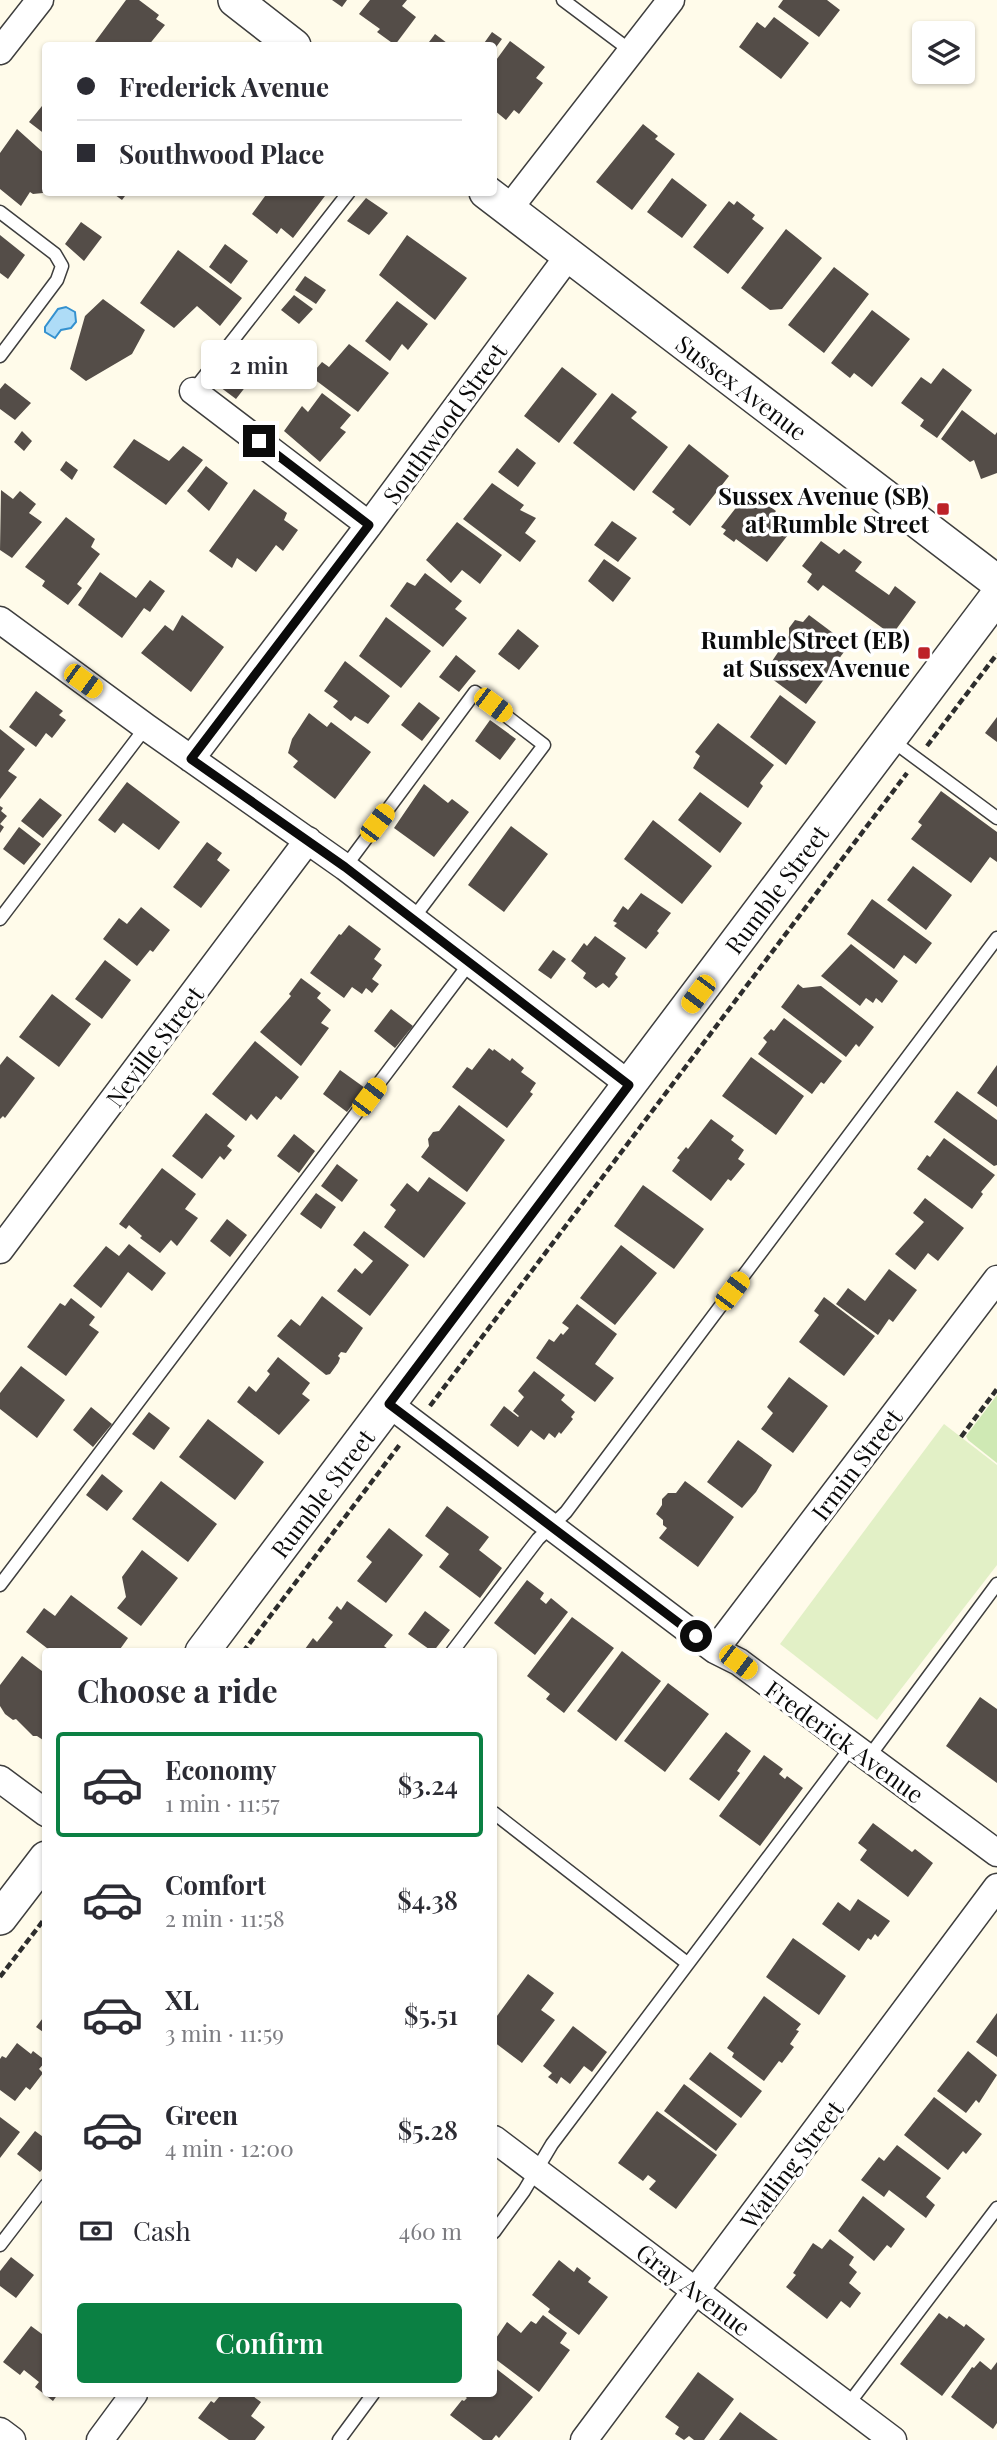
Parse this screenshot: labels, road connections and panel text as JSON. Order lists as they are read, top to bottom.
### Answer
{
  "streets": {
    "street": [
      "Sussex Avenue",
      "Southwood Street",
      "Rumble Street",
      "Neville Street",
      "Irmin Street",
      "Frederick Avenue",
      "Watling Street",
      "Gray Avenue"
    ]
  },
  "crossings": [
    ["Sussex Avenue", "Southwood Street"],
    ["Rumble Street", "Frederick Avenue"],
    ["Irmin Street", "Frederick Avenue"],
    ["Watling Street", "Gray Avenue"]
  ],
  "places": {
    "transit": ["Sussex Avenue (SB) at Rumble Street", "Rumble Street (EB) at Sussex Avenue"]
  },
  "page": {
    "banner": ["Frederick Avenue", "Southwood Place"],
    "bubble": "2 min",
    "heading": "Choose a ride",
    "list": [
      {
        "name": "Economy",
        "note": "1 min · 11:57",
        "value": "$3.24"
      },
      {
        "name": "Comfort",
        "note": "2 min · 11:58",
        "value": "$4.38"
      },
      {
        "name": "XL",
        "note": "3 min · 11:59",
        "value": "$5.51"
      },
      {
        "name": "Green",
        "note": "4 min · 12:00",
        "value": "$5.28"
      }
    ],
    "pay": ["Cash", "460 m"],
    "buttons": "Confirm"
  }
}
